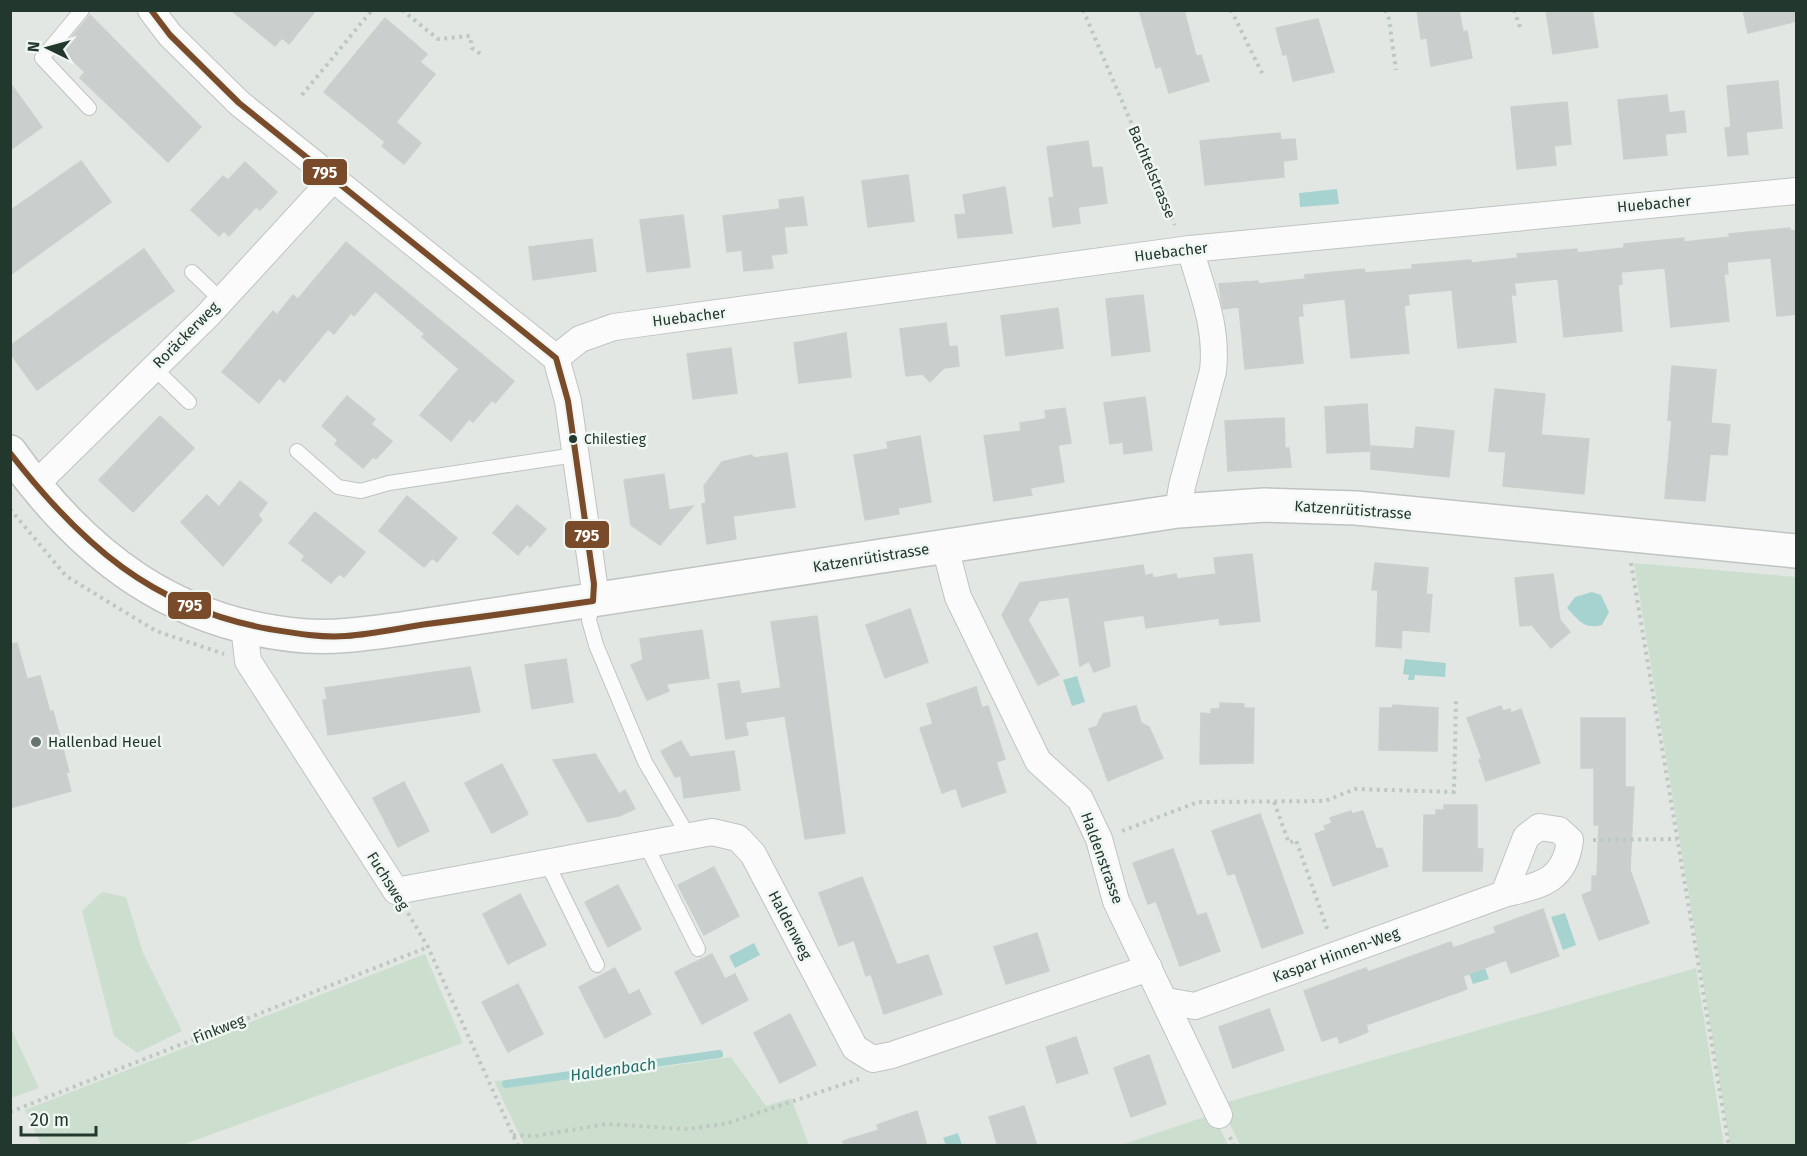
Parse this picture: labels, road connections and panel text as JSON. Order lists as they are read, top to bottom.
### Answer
{
  "streets": {
    "street": [
      "Huebacher",
      "Roräckerweg",
      "Katzenrütistrasse",
      "Haldenstrasse",
      "Fuchsweg",
      "Haldenweg",
      "Kaspar Hinnen-Weg"
    ],
    "path": ["Bachtelstrasse", "Finkweg"]
  },
  "crossings": [
    ["Bachtelstrasse", "Huebacher"],
    ["Roräckerweg", "Katzenrütistrasse"],
    ["Katzenrütistrasse", "Haldenstrasse"],
    ["Katzenrütistrasse", "Fuchsweg"],
    ["Haldenstrasse", "Kaspar Hinnen-Weg"],
    ["Fuchsweg", "Haldenweg"],
    ["Fuchsweg", "Finkweg"]
  ],
  "water": ["Haldenbach"],
  "places": ["Chilestieg", "Hallenbad Heuel"],
  "lines": ["transit line 795"],
  "scale_bar": "20 m",
  "north": "left"
}
